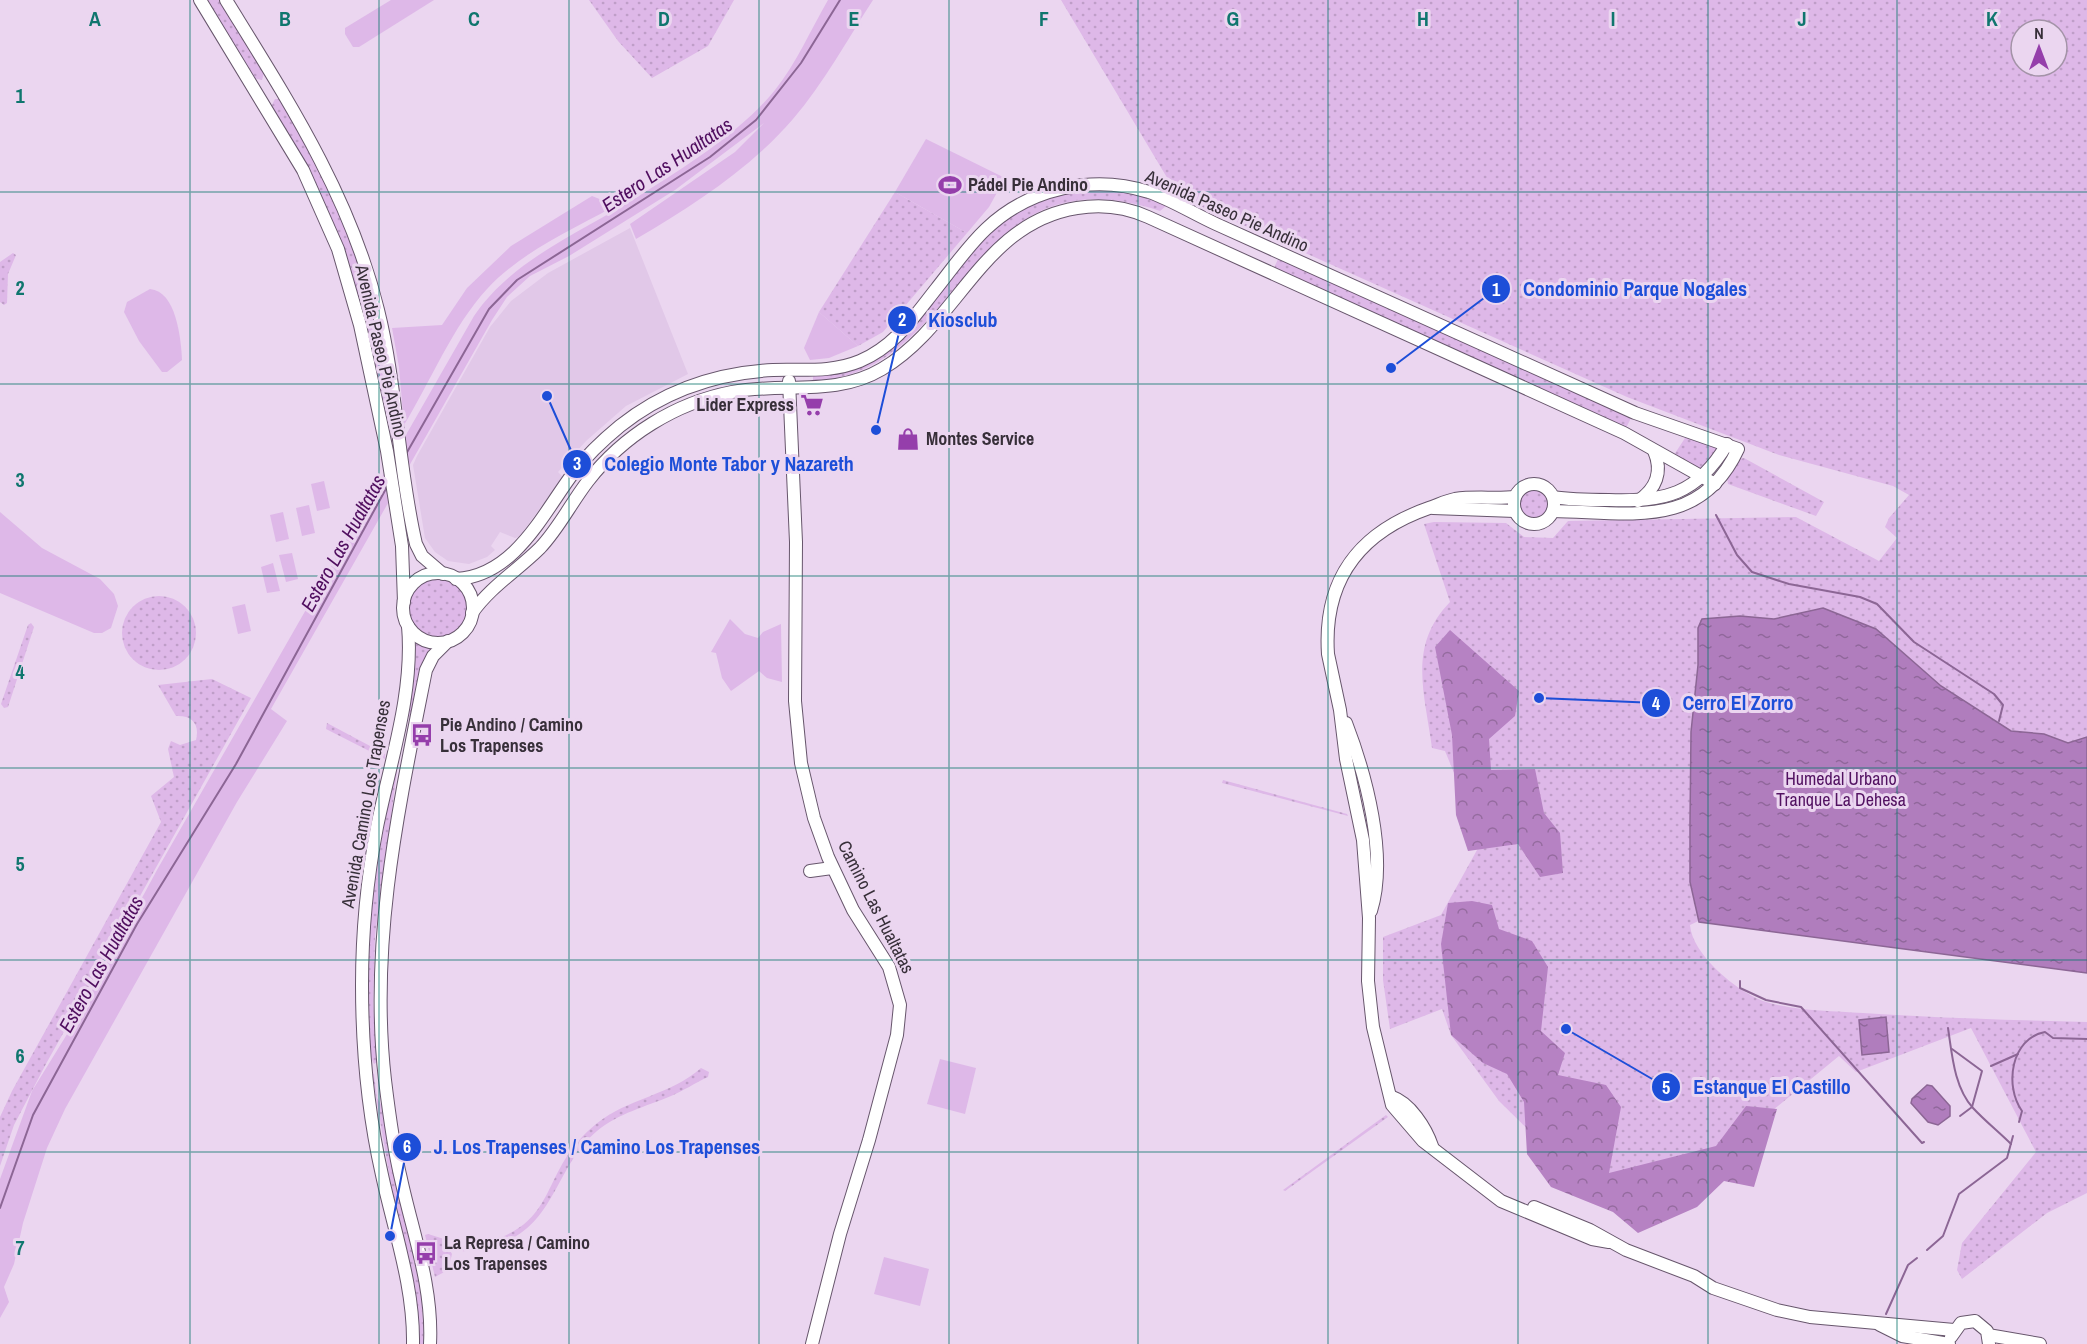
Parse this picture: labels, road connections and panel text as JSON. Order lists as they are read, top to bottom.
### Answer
{
  "streets": {
    "street": ["Avenida Paseo Pie Andino", "Avenida Camino Los Trapenses", "Camino Las Hualtatas"]
  },
  "crossings": [
    ["Avenida Paseo Pie Andino", "Avenida Camino Los Trapenses"],
    ["Avenida Paseo Pie Andino", "Camino Las Hualtatas"]
  ],
  "water": ["Estero Las Hualtatas"],
  "parks": ["Humedal Urbano Tranque La Dehesa"],
  "places": {
    "sports": ["Pádel Pie Andino"],
    "other": [
      "Condominio Parque Nogales",
      "Colegio Monte Tabor y Nazareth",
      "Kiosclub",
      "Cerro El Zorro",
      "Estanque El Castillo",
      "J. Los Trapenses / Camino Los Trapenses"
    ],
    "supermarket": ["Lider Express"],
    "shop": ["Montes Service"],
    "bus stop": ["Pie Andino / Camino Los Trapenses", "La Represa / Camino Los Trapenses"]
  },
  "north": "top",
  "grid": {
    "columns": [
      "A",
      "B",
      "C",
      "D",
      "E",
      "F",
      "G",
      "H",
      "I",
      "J",
      "K"
    ],
    "rows": [
      "1",
      "2",
      "3",
      "4",
      "5",
      "6",
      "7"
    ]
  }
}
